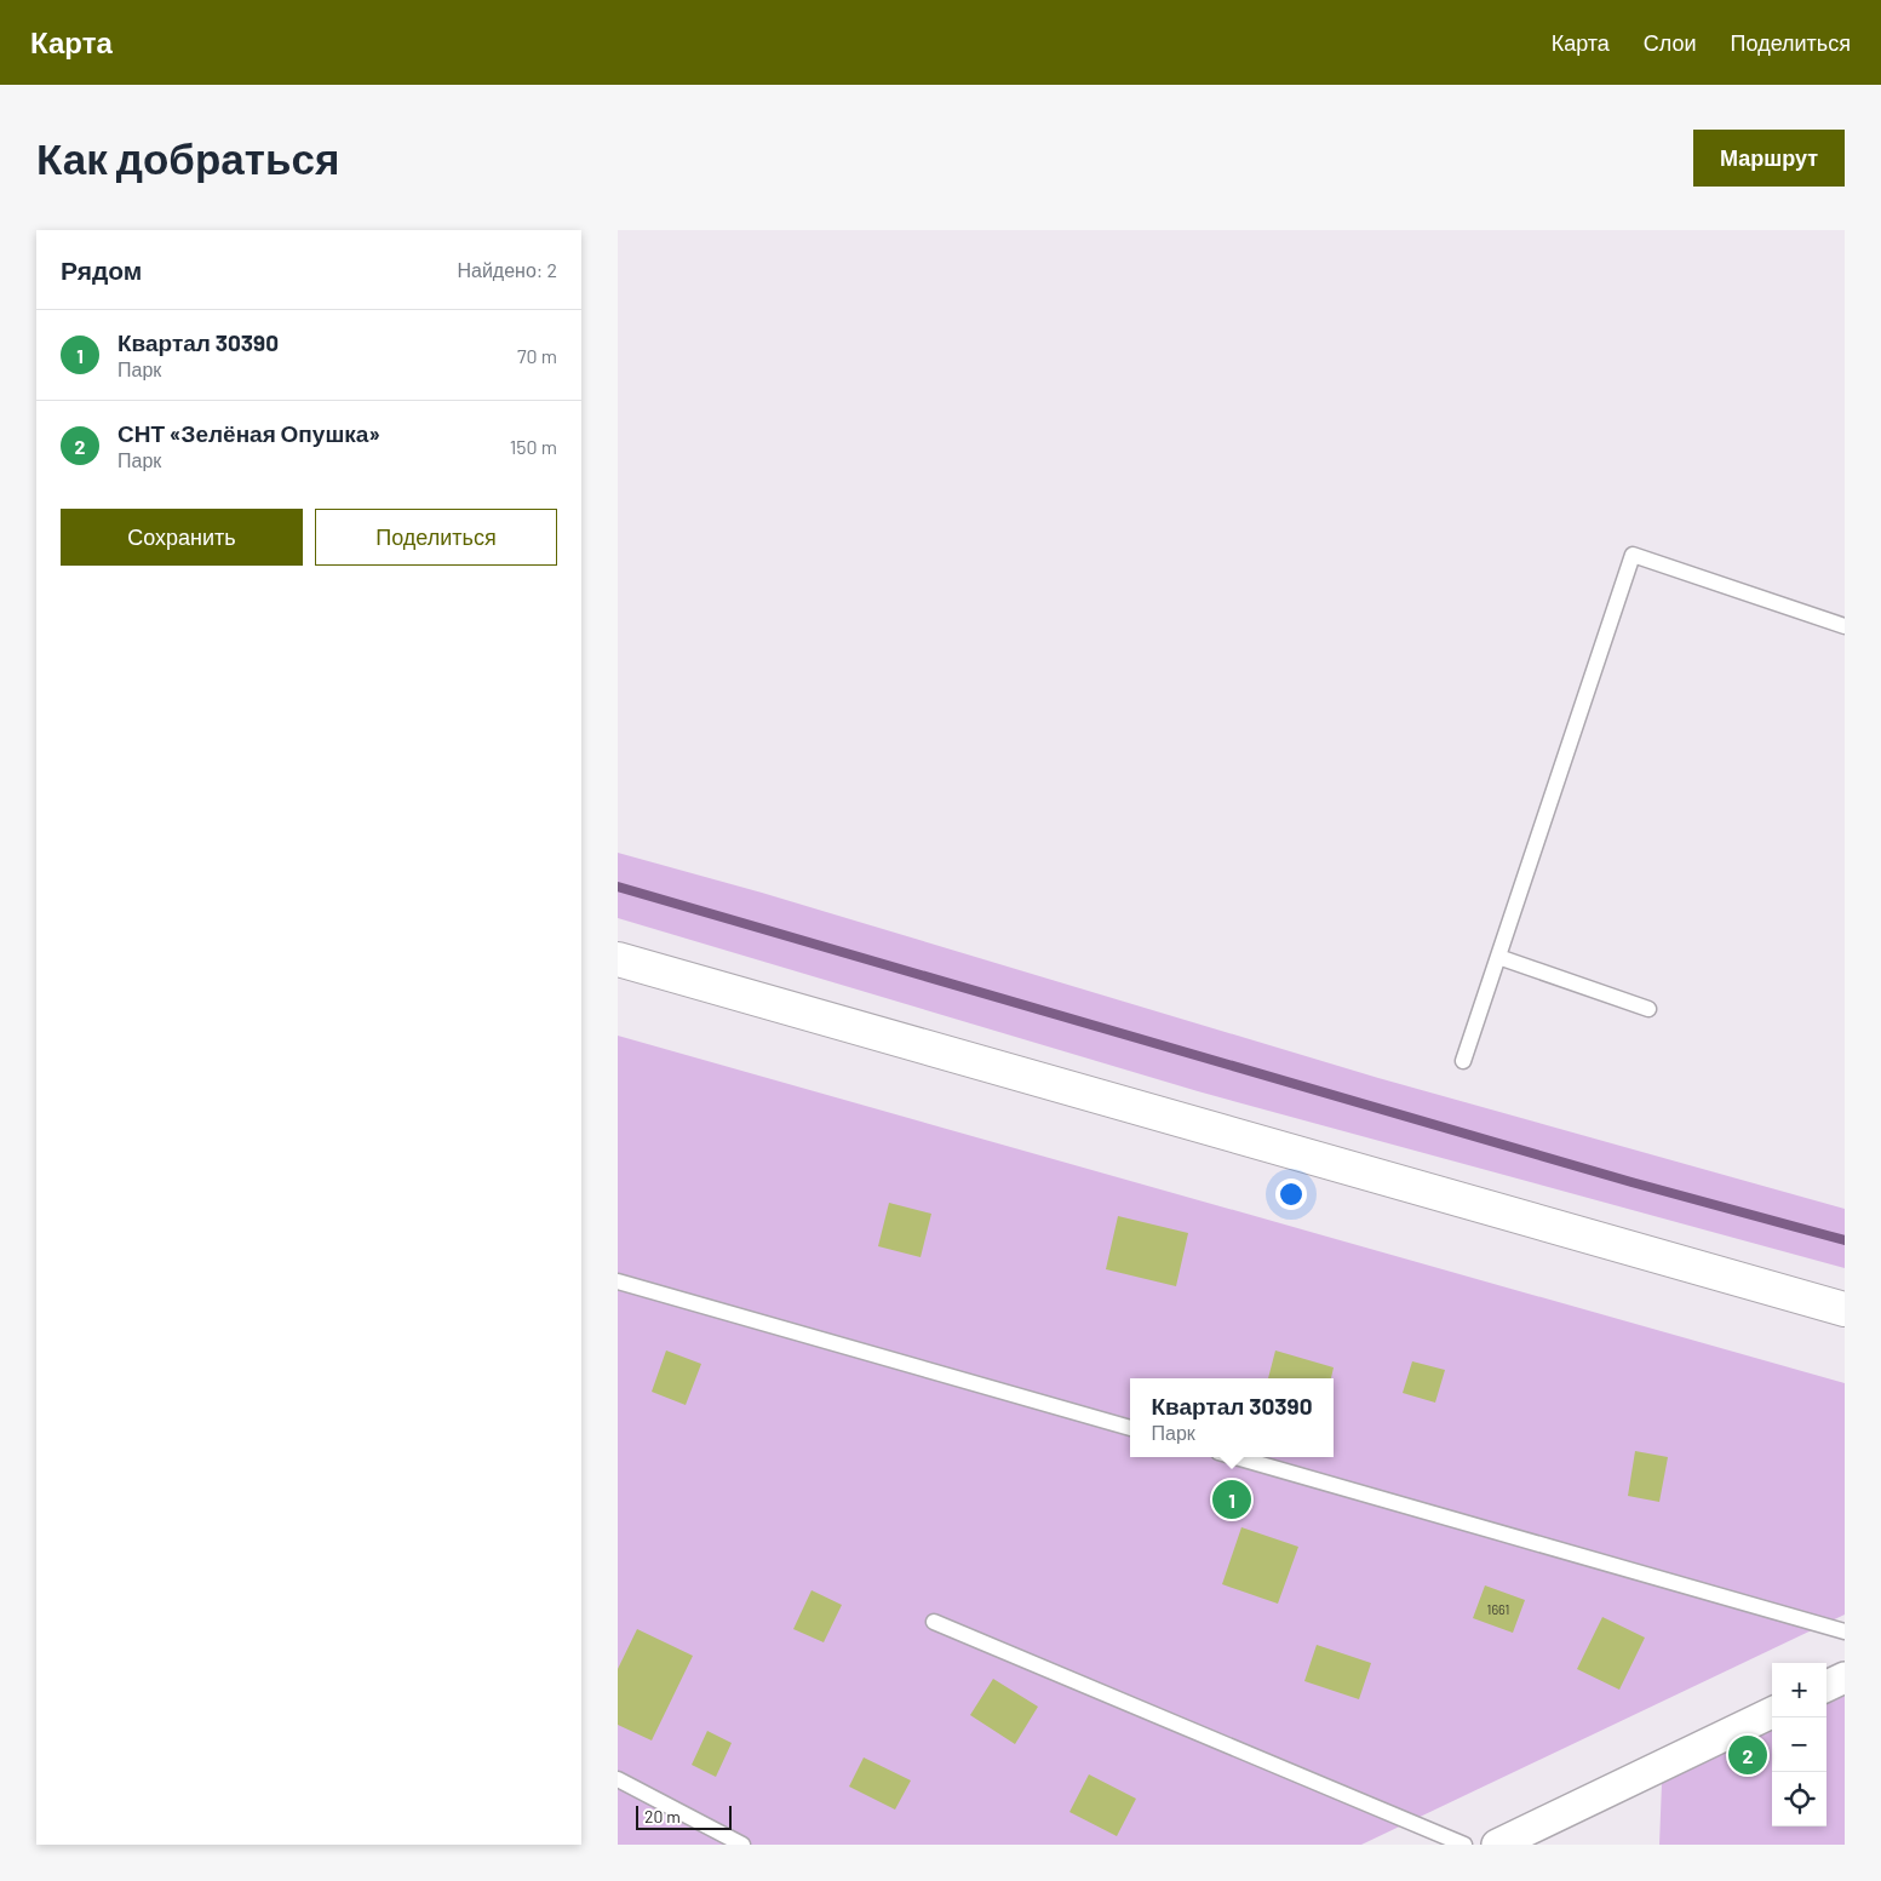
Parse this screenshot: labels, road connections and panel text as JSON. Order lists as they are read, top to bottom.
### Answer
{
  "house_numbers": ["1661"],
  "scale_bar": "20 m",
  "page": {
    "header": "Карта",
    "nav": ["Карта", "Слои", "Поделиться"],
    "buttons": [
      "Маршрут",
      ["Сохранить", "Поделиться"]
    ],
    "title": "Как добраться",
    "heading": ["Рядом", "Найдено: 2"],
    "list": [
      {
        "mark": "1",
        "name": "Квартал 30390",
        "note": "Парк",
        "value": "70 m"
      },
      {
        "mark": "2",
        "name": "СНТ «Зелёная Опушка»",
        "note": "Парк",
        "value": "150 m"
      }
    ],
    "popup": ["Квартал 30390", "Парк"],
    "pins": ["1", "2"],
    "map_buttons": ["+", "−"],
    "scale": "20 m"
  }
}
